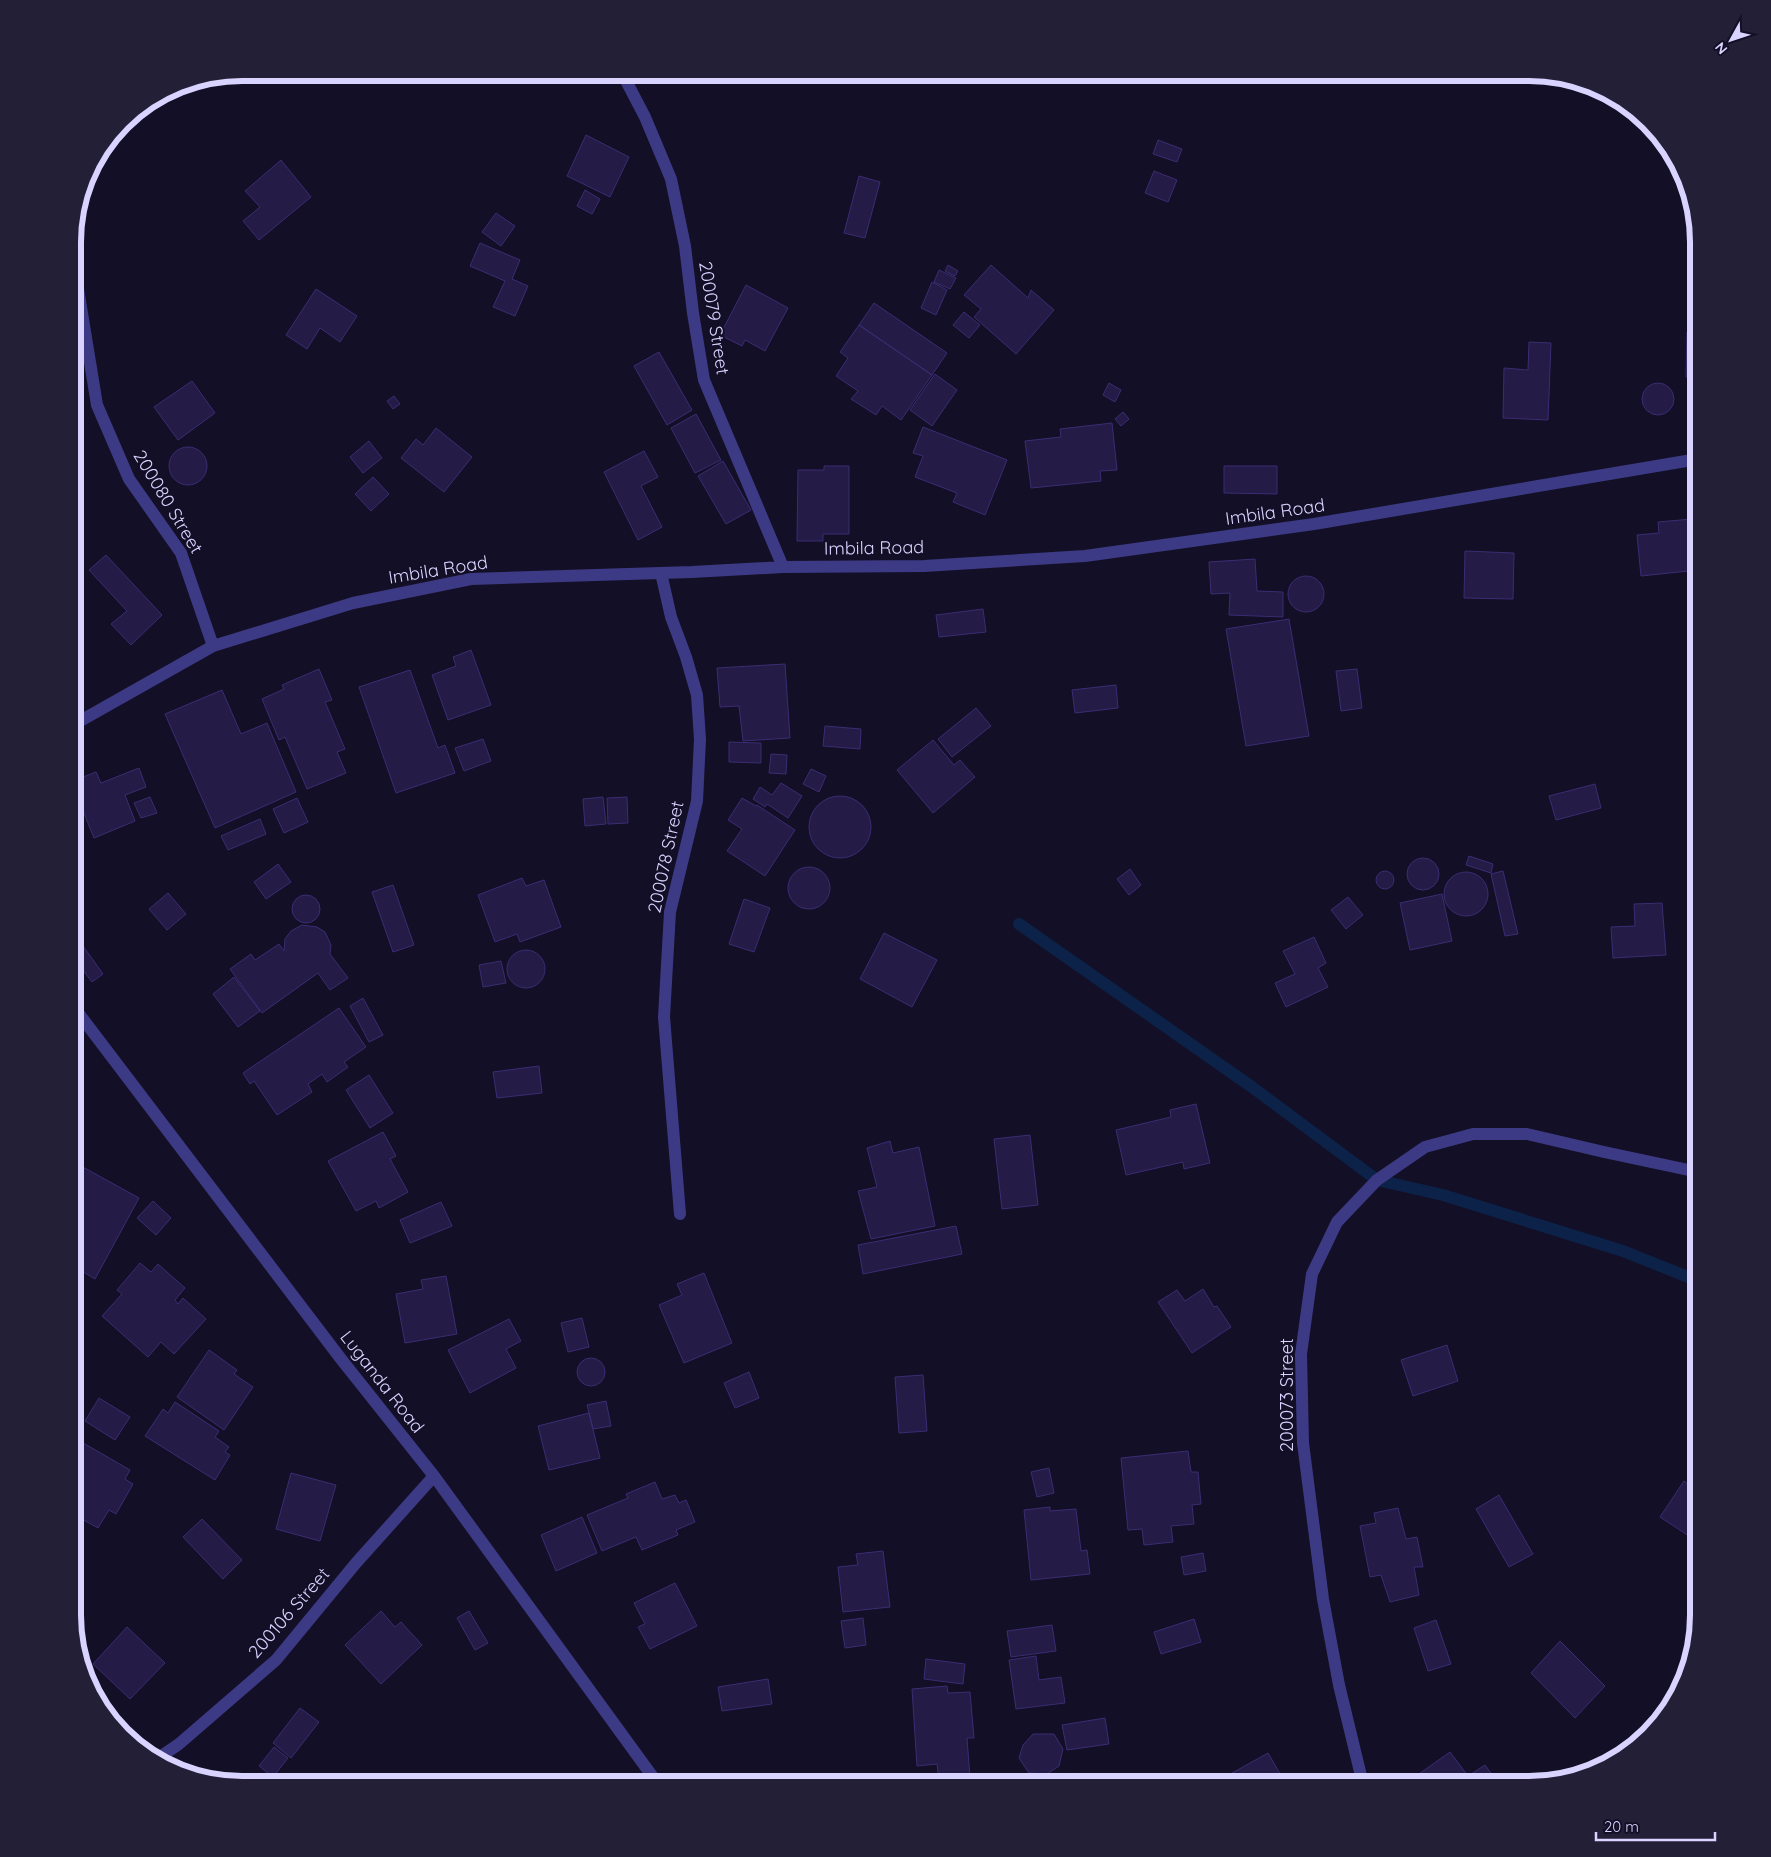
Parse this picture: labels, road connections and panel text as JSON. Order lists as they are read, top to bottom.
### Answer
{
  "streets": {
    "street": [
      "200079 Street",
      "200080 Street",
      "Imbila Road",
      "200078 Street",
      "Luganda Road",
      "200073 Street",
      "200106 Street"
    ]
  },
  "crossings": [
    ["200079 Street", "Imbila Road"],
    ["200080 Street", "Imbila Road"],
    ["Imbila Road", "200078 Street"],
    ["Luganda Road", "200106 Street"]
  ],
  "scale_bar": "20 m",
  "north": "bottom left"
}
